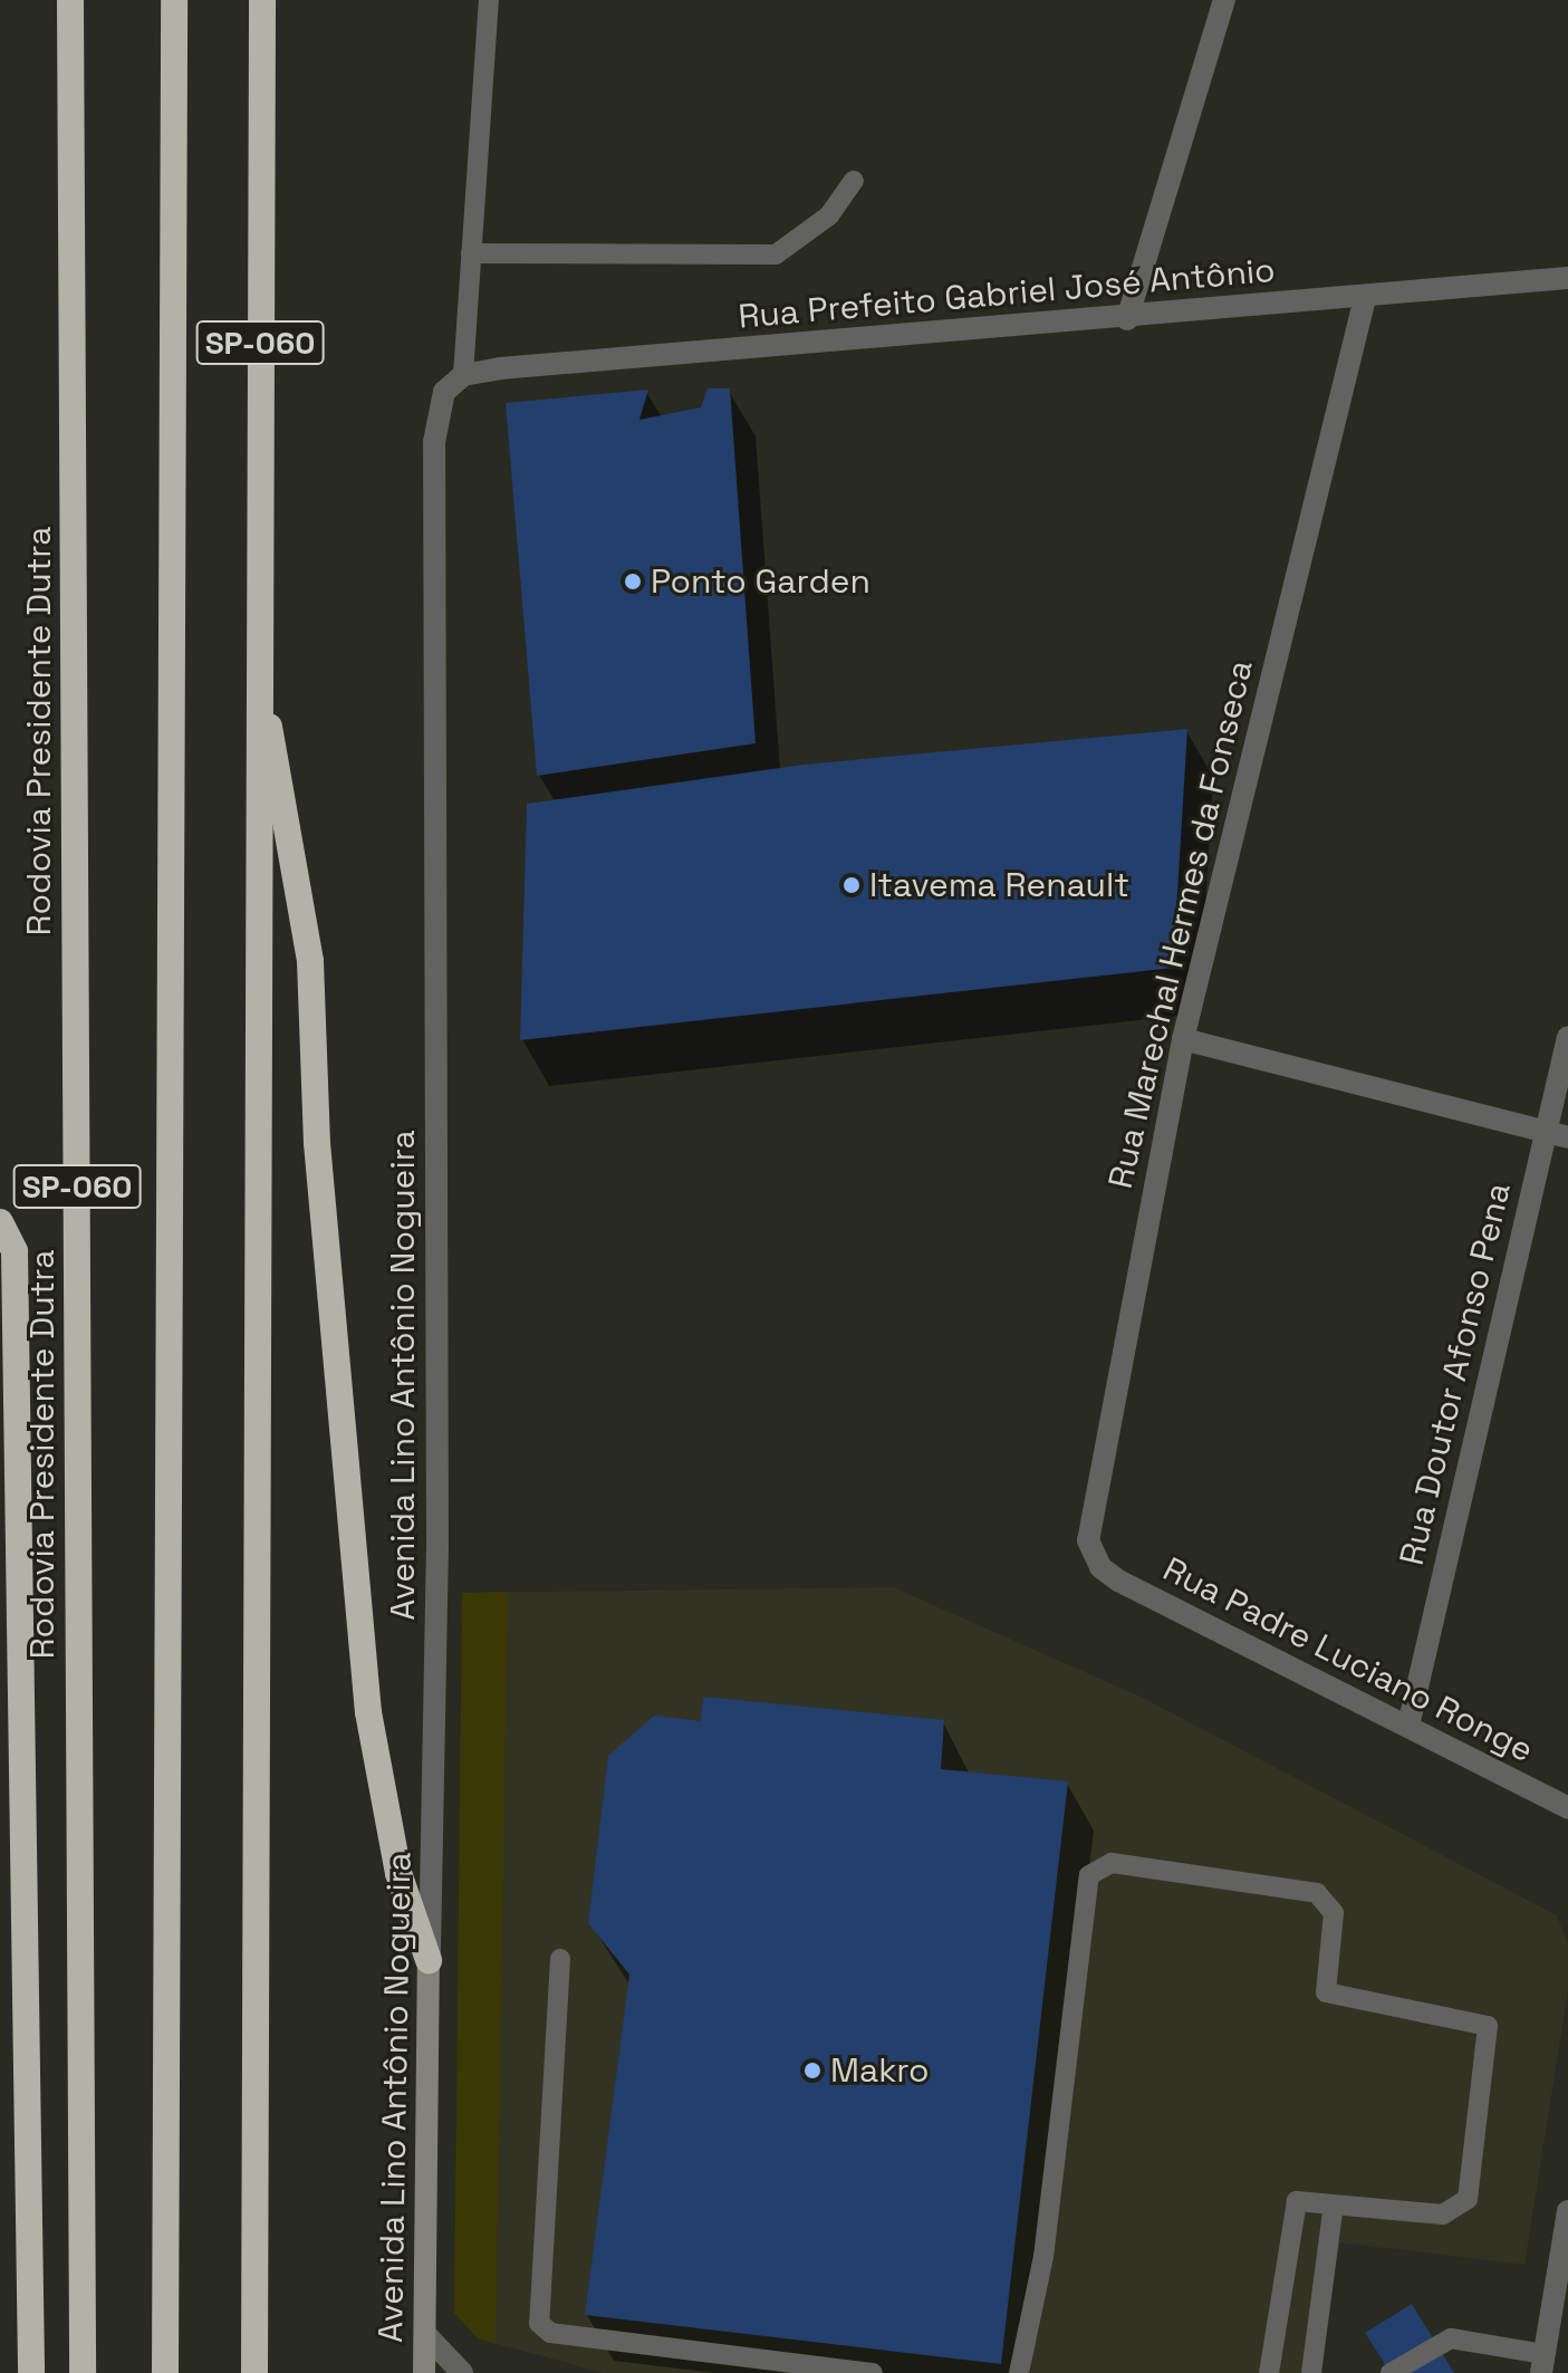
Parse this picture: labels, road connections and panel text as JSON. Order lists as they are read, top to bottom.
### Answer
{
  "streets": {
    "highway": ["SP-060", "Rodovia Presidente Dutra"],
    "main road": ["Avenida Lino Antônio Nogueira"],
    "street": [
      "Rua Prefeito Gabriel José Antônio",
      "Rua Marechal Hermes da Fonseca",
      "Rua Doutor Afonso Pena",
      "Rua Padre Luciano Ronge"
    ]
  },
  "crossings": [
    ["Rua Prefeito Gabriel José Antônio", "Rua Marechal Hermes da Fonseca"],
    ["Rua Prefeito Gabriel José Antônio", "Avenida Lino Antônio Nogueira"],
    ["Rua Marechal Hermes da Fonseca", "Rua Padre Luciano Ronge"],
    ["Rua Doutor Afonso Pena", "Rua Padre Luciano Ronge"]
  ],
  "places": ["Ponto Garden", "Itavema Renault", "Makro"]
}
